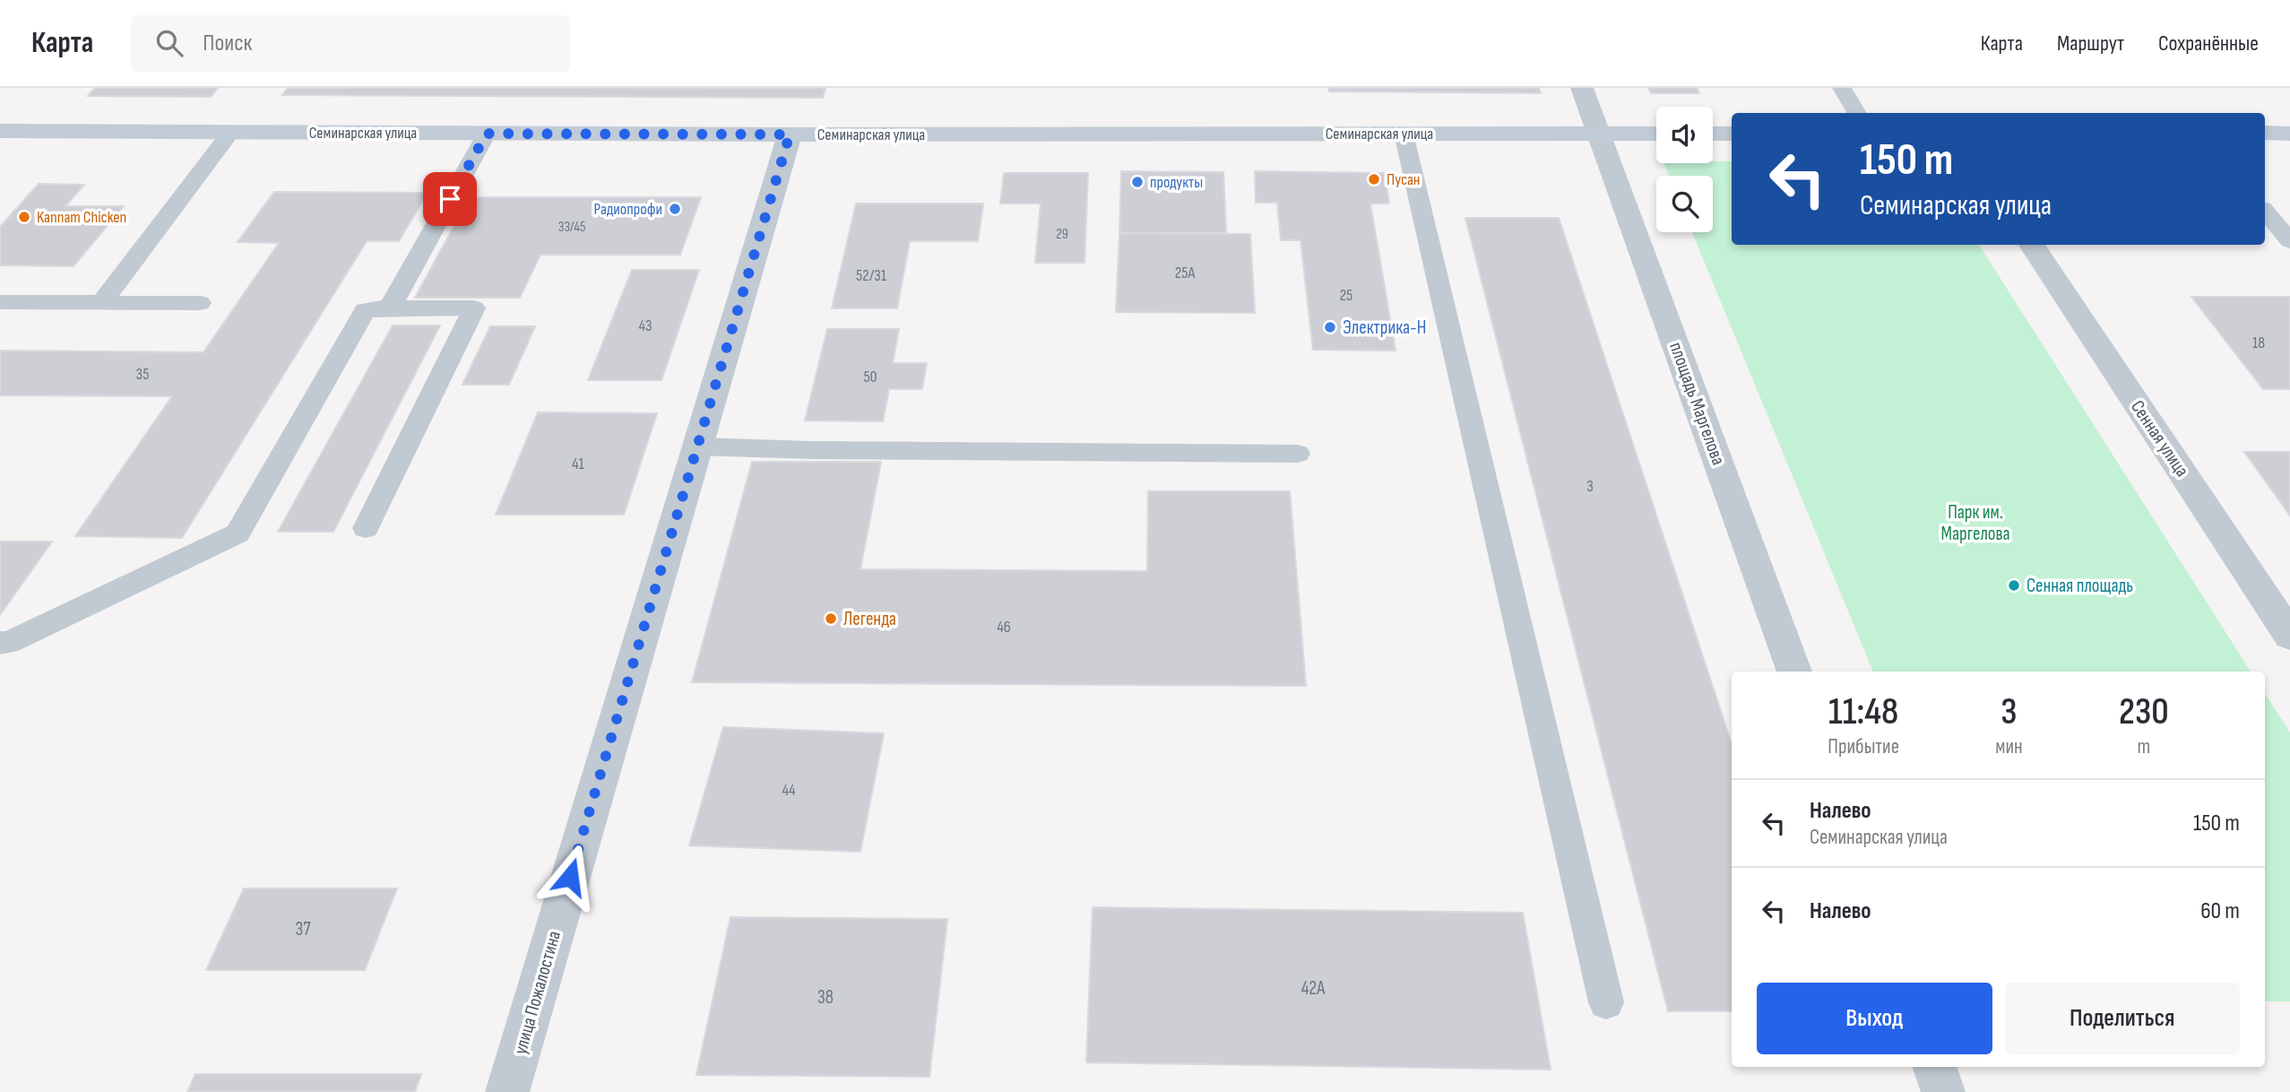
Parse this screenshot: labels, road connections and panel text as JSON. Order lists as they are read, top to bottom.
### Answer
{
  "streets": {
    "main road": ["Семинарская улица"],
    "street": ["площадь Маргелова", "Сенная улица", "улица Пожалостина"]
  },
  "crossings": [
    ["Семинарская улица", "площадь Маргелова"],
    ["Семинарская улица", "улица Пожалостина"]
  ],
  "parks": ["Парк им. Маргелова"],
  "places": [
    "Пусан",
    "продукты",
    "Радиопрофи",
    "Kannam Chicken",
    "Электрика-Н",
    "Сенная площадь",
    "Легенда"
  ],
  "house_numbers": [
    "33/45",
    "29",
    "25А",
    "52/31",
    "25",
    "43",
    "18",
    "35",
    "50",
    "41",
    "3",
    "46",
    "44",
    "37",
    "42А",
    "38"
  ],
  "page": {
    "header": "Карта",
    "search": "Поиск",
    "nav": ["Карта", "Маршрут", "Сохранённые"],
    "turn": ["150 m", "Семинарская улица"],
    "eta": [
      "11:48",
      "Прибытие",
      "3",
      "мин",
      "230",
      "m"
    ],
    "list": [
      {
        "name": "Налево",
        "note": "Семинарская улица",
        "value": "150 m"
      },
      {
        "name": "Налево",
        "value": "60 m"
      }
    ],
    "buttons": ["Выход", "Поделиться"]
  }
}
